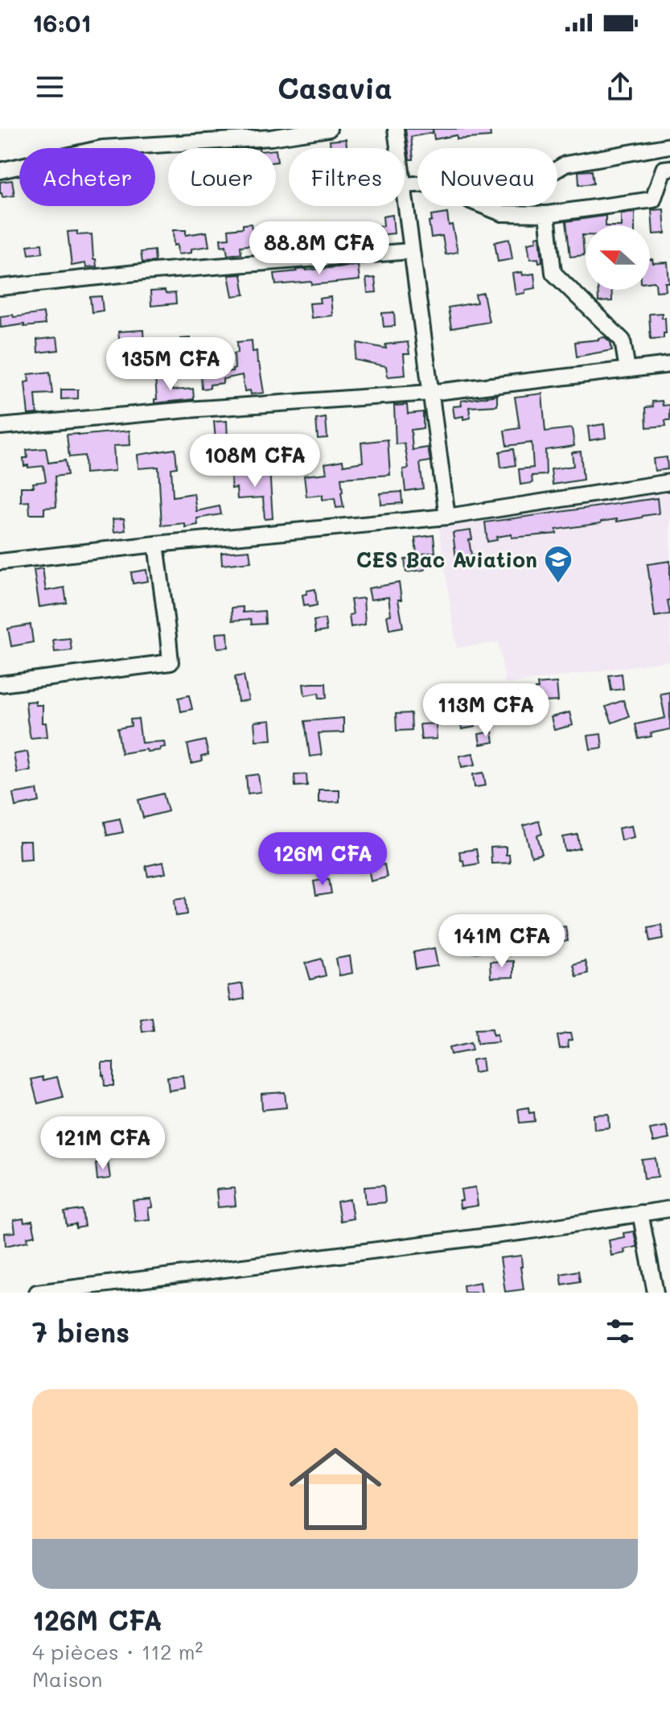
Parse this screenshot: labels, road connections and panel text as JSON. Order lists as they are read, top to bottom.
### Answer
{
  "places": {
    "school or university": ["CES Bac Aviation"]
  },
  "north": "left",
  "page": {
    "status": "16:01",
    "header": "Casavia",
    "chip": [
      "Acheter",
      "Louer",
      "Filtres",
      "Nouveau"
    ],
    "price": [
      "88.8M CFA",
      "135M CFA",
      "108M CFA",
      "113M CFA",
      "126M CFA",
      "141M CFA",
      "121M CFA"
    ],
    "heading": "7 biens",
    "list": [
      {
        "name": "126M CFA",
        "note": "4 pièces · 112 m² · Maison"
      }
    ]
  }
}
